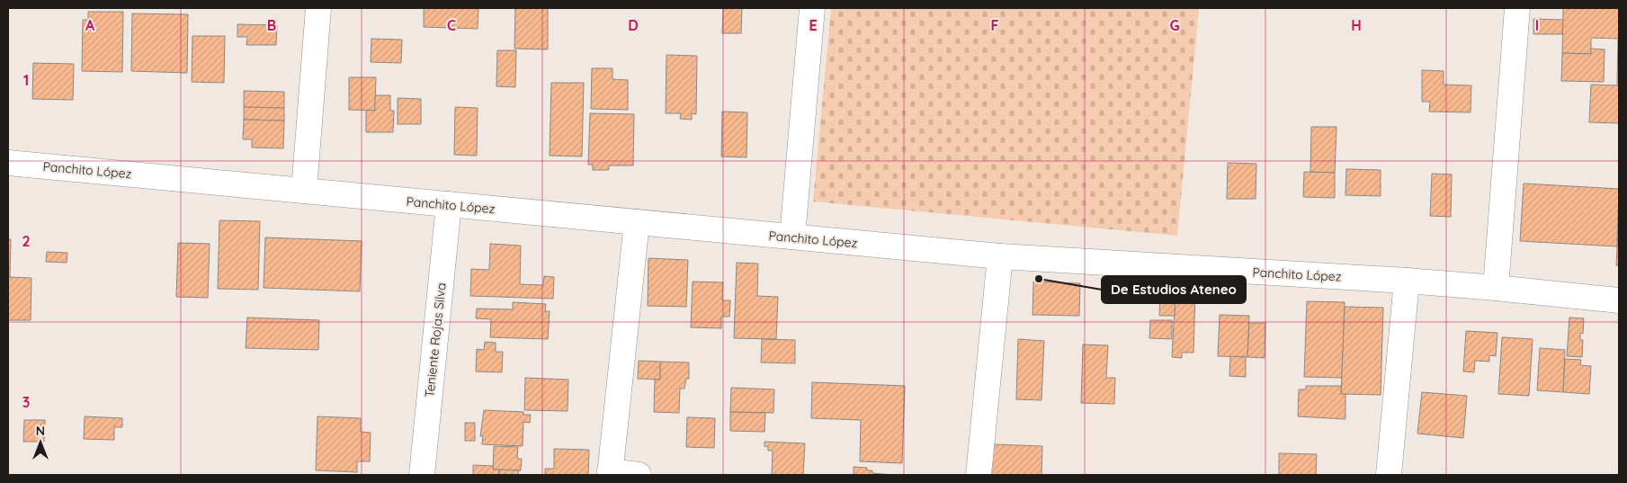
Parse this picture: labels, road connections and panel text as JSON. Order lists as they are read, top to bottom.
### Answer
{
  "streets": {
    "street": ["Panchito López", "Teniente Rojas Silva"]
  },
  "crossings": [
    ["Panchito López", "Teniente Rojas Silva"]
  ],
  "places": ["De Estudios Ateneo"],
  "north": "top",
  "grid": {
    "columns": [
      "A",
      "B",
      "C",
      "D",
      "E",
      "F",
      "G",
      "H",
      "I"
    ],
    "rows": ["1", "2", "3"]
  }
}
